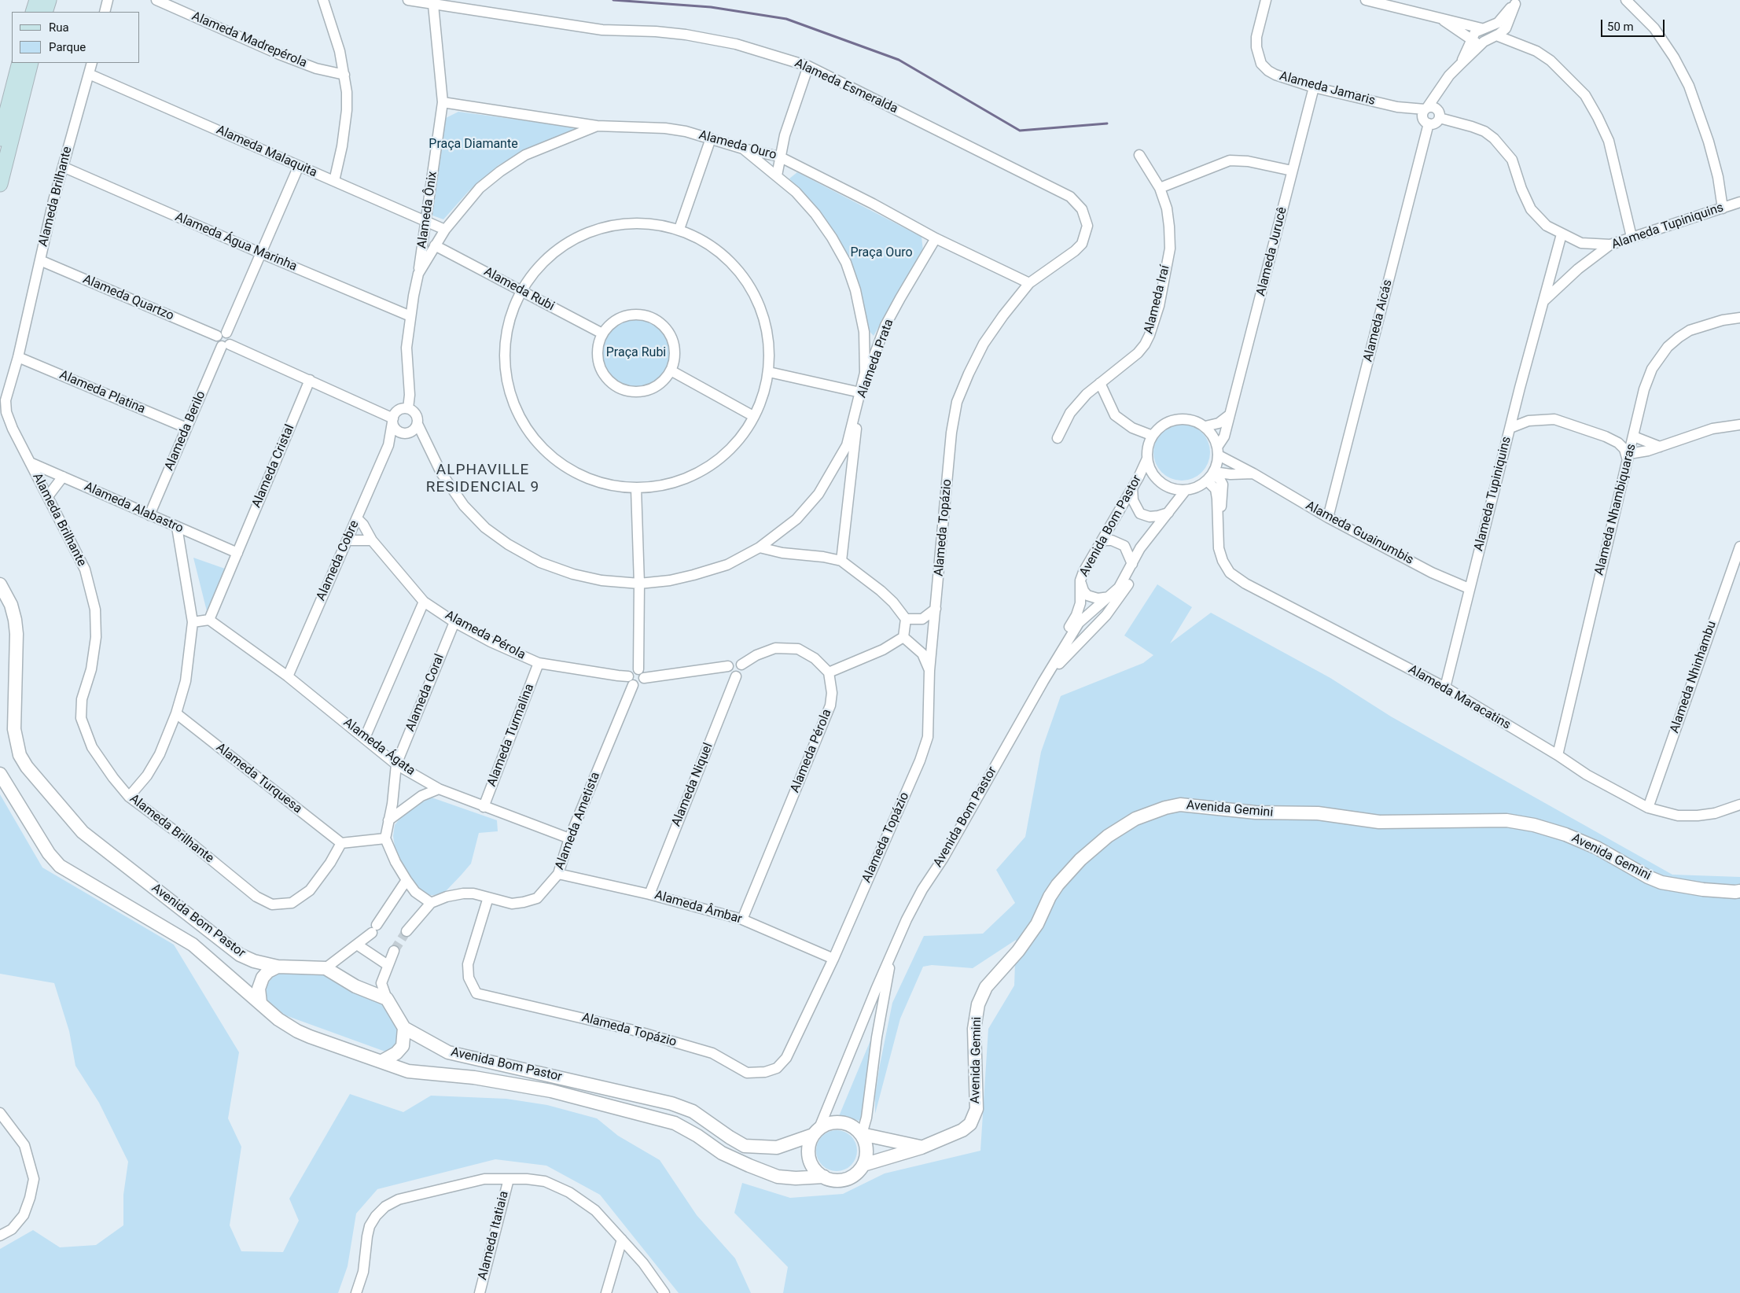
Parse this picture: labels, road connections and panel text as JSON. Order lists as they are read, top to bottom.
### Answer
{
  "streets": {
    "street": [
      "Alameda Madrepérola",
      "Alameda Esmeralda",
      "Alameda Jamaris",
      "Alameda Ouro",
      "Alameda Malaquita",
      "Alameda Brilhante",
      "Alameda Ônix",
      "Alameda Tupiniquins",
      "Alameda Água Marinha",
      "Alameda Jurucê",
      "Alameda Rubi",
      "Alameda Quartzo",
      "Alameda Iraí",
      "Alameda Aicás",
      "Alameda Prata",
      "Alameda Platina",
      "Alameda Berilo",
      "Alameda Cristal",
      "Alameda Alabastro",
      "Alameda Nhambiquaras",
      "Avenida Bom Pastor",
      "Alameda Topázio",
      "Alameda Guainumbis",
      "Alameda Cobre",
      "Alameda Pérola",
      "Alameda Nhinhambu",
      "Alameda Coral",
      "Alameda Maracatins",
      "Alameda Turmalina",
      "Alameda Ágata",
      "Alameda Turquesa",
      "Alameda Niquel",
      "Avenida Gemini",
      "Alameda Ametista",
      "Alameda Âmbar",
      "Alameda Itatiaia"
    ]
  },
  "crossings": [
    ["Alameda Esmeralda", "Alameda Ônix"],
    ["Alameda Esmeralda", "Alameda Topázio"],
    ["Alameda Jamaris", "Alameda Jurucê"],
    ["Alameda Jamaris", "Alameda Aicás"],
    ["Alameda Ouro", "Alameda Ônix"],
    ["Alameda Ouro", "Alameda Prata"],
    ["Alameda Ouro", "Alameda Topázio"],
    ["Alameda Malaquita", "Alameda Brilhante"],
    ["Alameda Malaquita", "Alameda Ônix"],
    ["Alameda Brilhante", "Alameda Água Marinha"],
    ["Alameda Brilhante", "Alameda Quartzo"],
    ["Alameda Brilhante", "Alameda Platina"],
    ["Alameda Brilhante", "Alameda Alabastro"],
    ["Alameda Brilhante", "Alameda Turquesa"],
    ["Alameda Ônix", "Alameda Água Marinha"],
    ["Alameda Ônix", "Alameda Cobre"],
    ["Alameda Tupiniquins", "Alameda Guainumbis"],
    ["Alameda Tupiniquins", "Alameda Maracatins"],
    ["Alameda Jurucê", "Avenida Bom Pastor"],
    ["Alameda Jurucê", "Alameda Guainumbis"],
    ["Alameda Jurucê", "Alameda Maracatins"],
    ["Alameda Aicás", "Alameda Guainumbis"],
    ["Alameda Platina", "Alameda Berilo"],
    ["Alameda Berilo", "Alameda Alabastro"],
    ["Alameda Cristal", "Alameda Alabastro"],
    ["Alameda Cristal", "Alameda Ágata"],
    ["Alameda Nhambiquaras", "Alameda Maracatins"],
    ["Avenida Bom Pastor", "Alameda Guainumbis"],
    ["Avenida Bom Pastor", "Alameda Maracatins"],
    ["Avenida Bom Pastor", "Avenida Gemini"],
    ["Alameda Topázio", "Alameda Ametista"],
    ["Alameda Topázio", "Alameda Âmbar"],
    ["Alameda Guainumbis", "Alameda Maracatins"],
    ["Alameda Cobre", "Alameda Pérola"],
    ["Alameda Cobre", "Alameda Ágata"],
    ["Alameda Pérola", "Alameda Coral"],
    ["Alameda Pérola", "Alameda Turmalina"],
    ["Alameda Pérola", "Alameda Ametista"],
    ["Alameda Pérola", "Alameda Âmbar"],
    ["Alameda Nhinhambu", "Alameda Maracatins"],
    ["Alameda Coral", "Alameda Ágata"],
    ["Alameda Turmalina", "Alameda Ágata"],
    ["Alameda Ágata", "Alameda Ametista"],
    ["Alameda Niquel", "Alameda Âmbar"],
    ["Alameda Ametista", "Alameda Âmbar"]
  ],
  "districts": ["ALPHAVILLE RESIDENCIAL 9"],
  "parks": ["Praça Diamante", "Praça Ouro", "Praça Rubi"],
  "legend": ["Rua", "Parque"],
  "scale_bar": "50 m"
}
